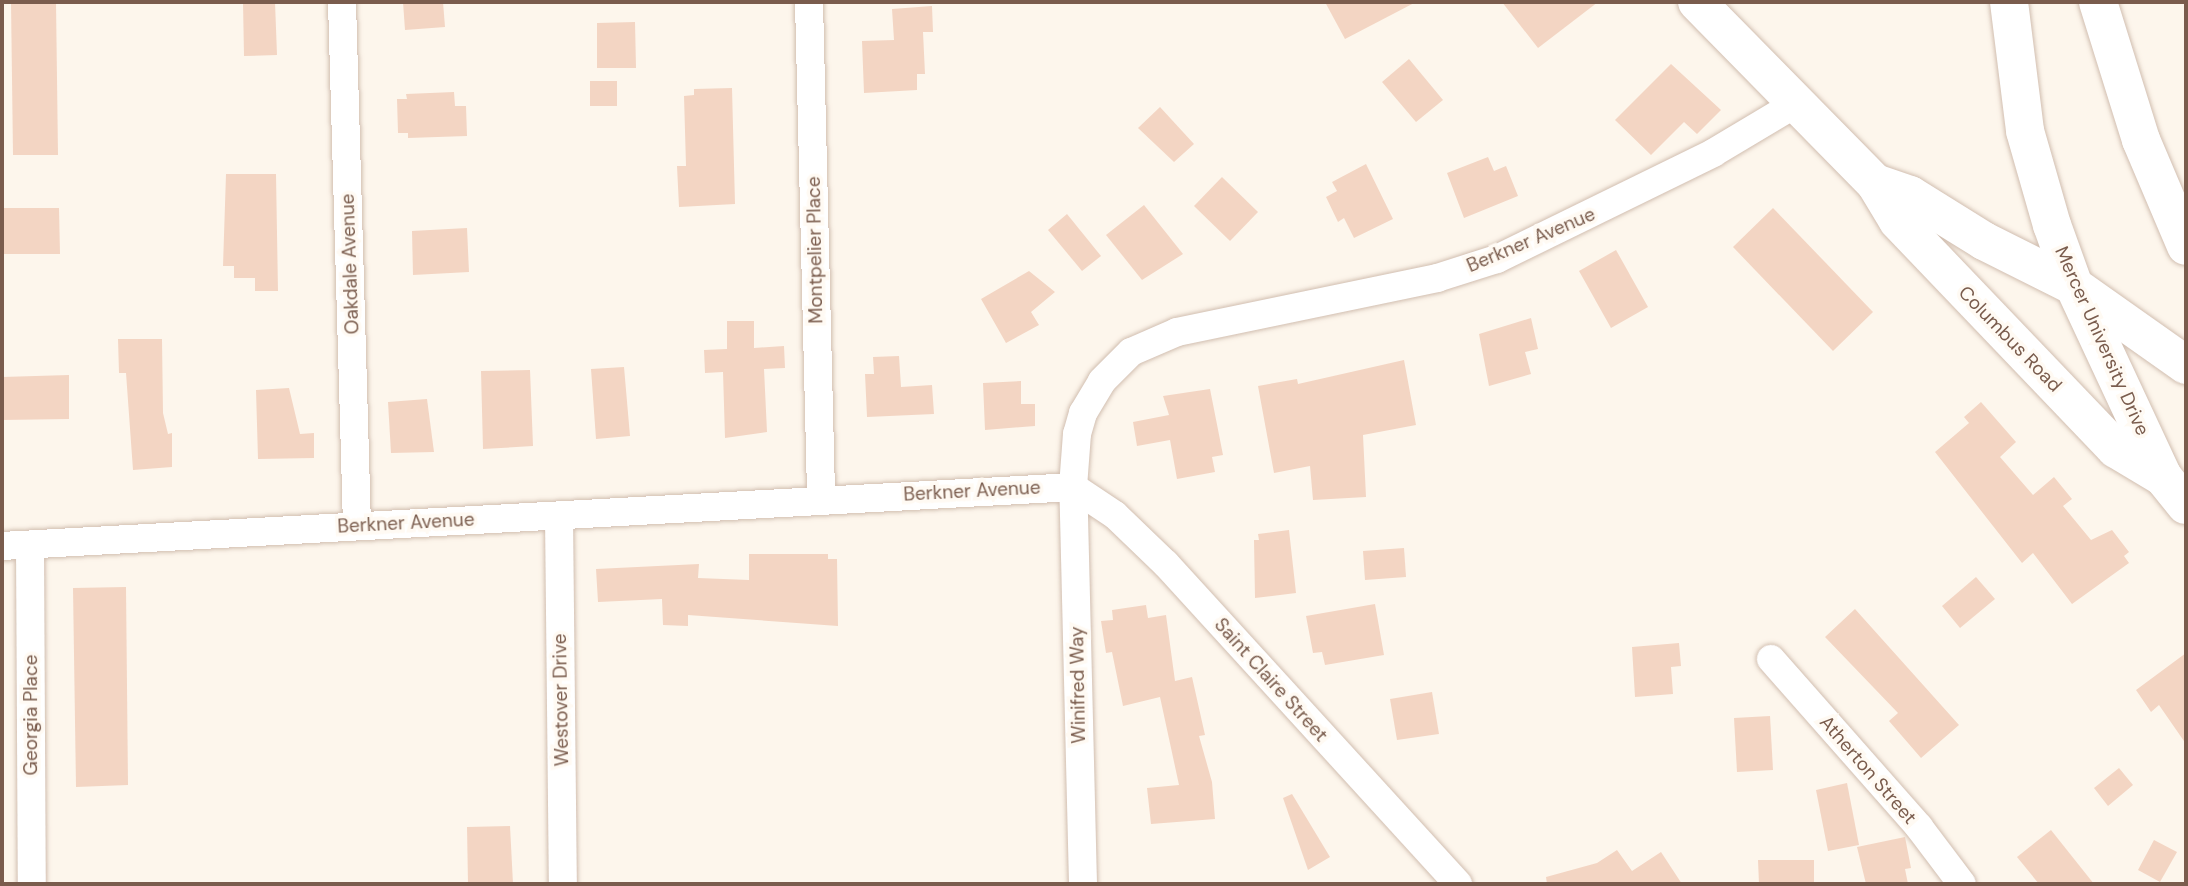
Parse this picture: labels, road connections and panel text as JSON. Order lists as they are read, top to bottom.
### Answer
{
  "streets": {
    "street": [
      "Berkner Avenue",
      "Montpelier Place",
      "Oakdale Avenue",
      "Columbus Road",
      "Mercer University Drive",
      "Saint Claire Street",
      "Winifred Way",
      "Westover Drive",
      "Georgia Place",
      "Atherton Street"
    ]
  },
  "crossings": [
    ["Berkner Avenue", "Montpelier Place"],
    ["Berkner Avenue", "Oakdale Avenue"],
    ["Berkner Avenue", "Columbus Road"],
    ["Berkner Avenue", "Saint Claire Street"],
    ["Berkner Avenue", "Winifred Way"],
    ["Berkner Avenue", "Westover Drive"],
    ["Berkner Avenue", "Georgia Place"],
    ["Columbus Road", "Mercer University Drive"],
    ["Saint Claire Street", "Winifred Way"]
  ]
}
